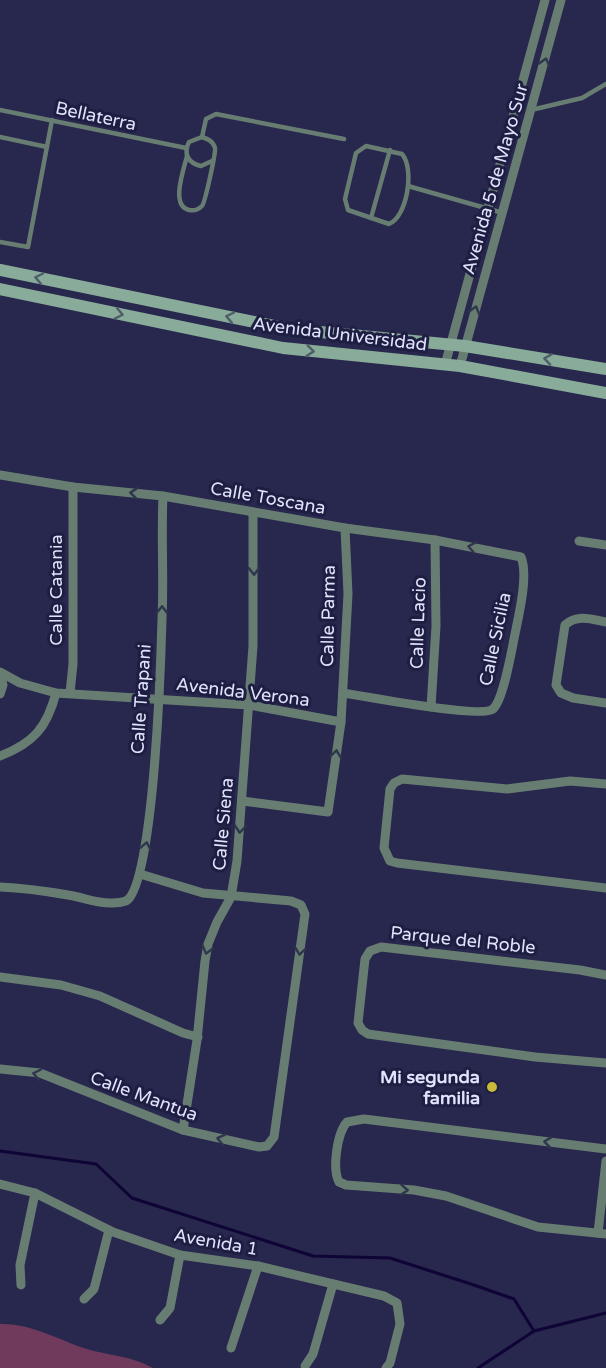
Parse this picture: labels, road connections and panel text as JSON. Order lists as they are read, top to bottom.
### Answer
{
  "streets": {
    "main road": ["Avenida Universidad"],
    "street": [
      "Avenida 5 de Mayo Sur",
      "Calle Toscana",
      "Calle Catania",
      "Calle Parma",
      "Calle Lacio",
      "Calle Sicilia",
      "Avenida Verona",
      "Calle Trapani",
      "Calle Siena",
      "Parque del Roble",
      "Calle Mantua",
      "Avenida 1"
    ],
    "lane": ["Bellaterra"]
  },
  "crossings": [
    ["Avenida 5 de Mayo Sur", "Avenida Universidad"],
    ["Calle Toscana", "Calle Catania"],
    ["Calle Toscana", "Calle Parma"],
    ["Calle Toscana", "Calle Lacio"],
    ["Calle Toscana", "Calle Sicilia"],
    ["Calle Toscana", "Calle Trapani"],
    ["Calle Toscana", "Calle Siena"],
    ["Calle Catania", "Avenida Verona"],
    ["Calle Parma", "Avenida Verona"],
    ["Calle Parma", "Calle Siena"],
    ["Calle Lacio", "Calle Sicilia"],
    ["Avenida Verona", "Calle Trapani"],
    ["Avenida Verona", "Calle Siena"],
    ["Calle Siena", "Calle Mantua"]
  ],
  "one_way": ["Calle Trapani", "Calle Siena"],
  "places": ["Mi segunda familia"]
}
